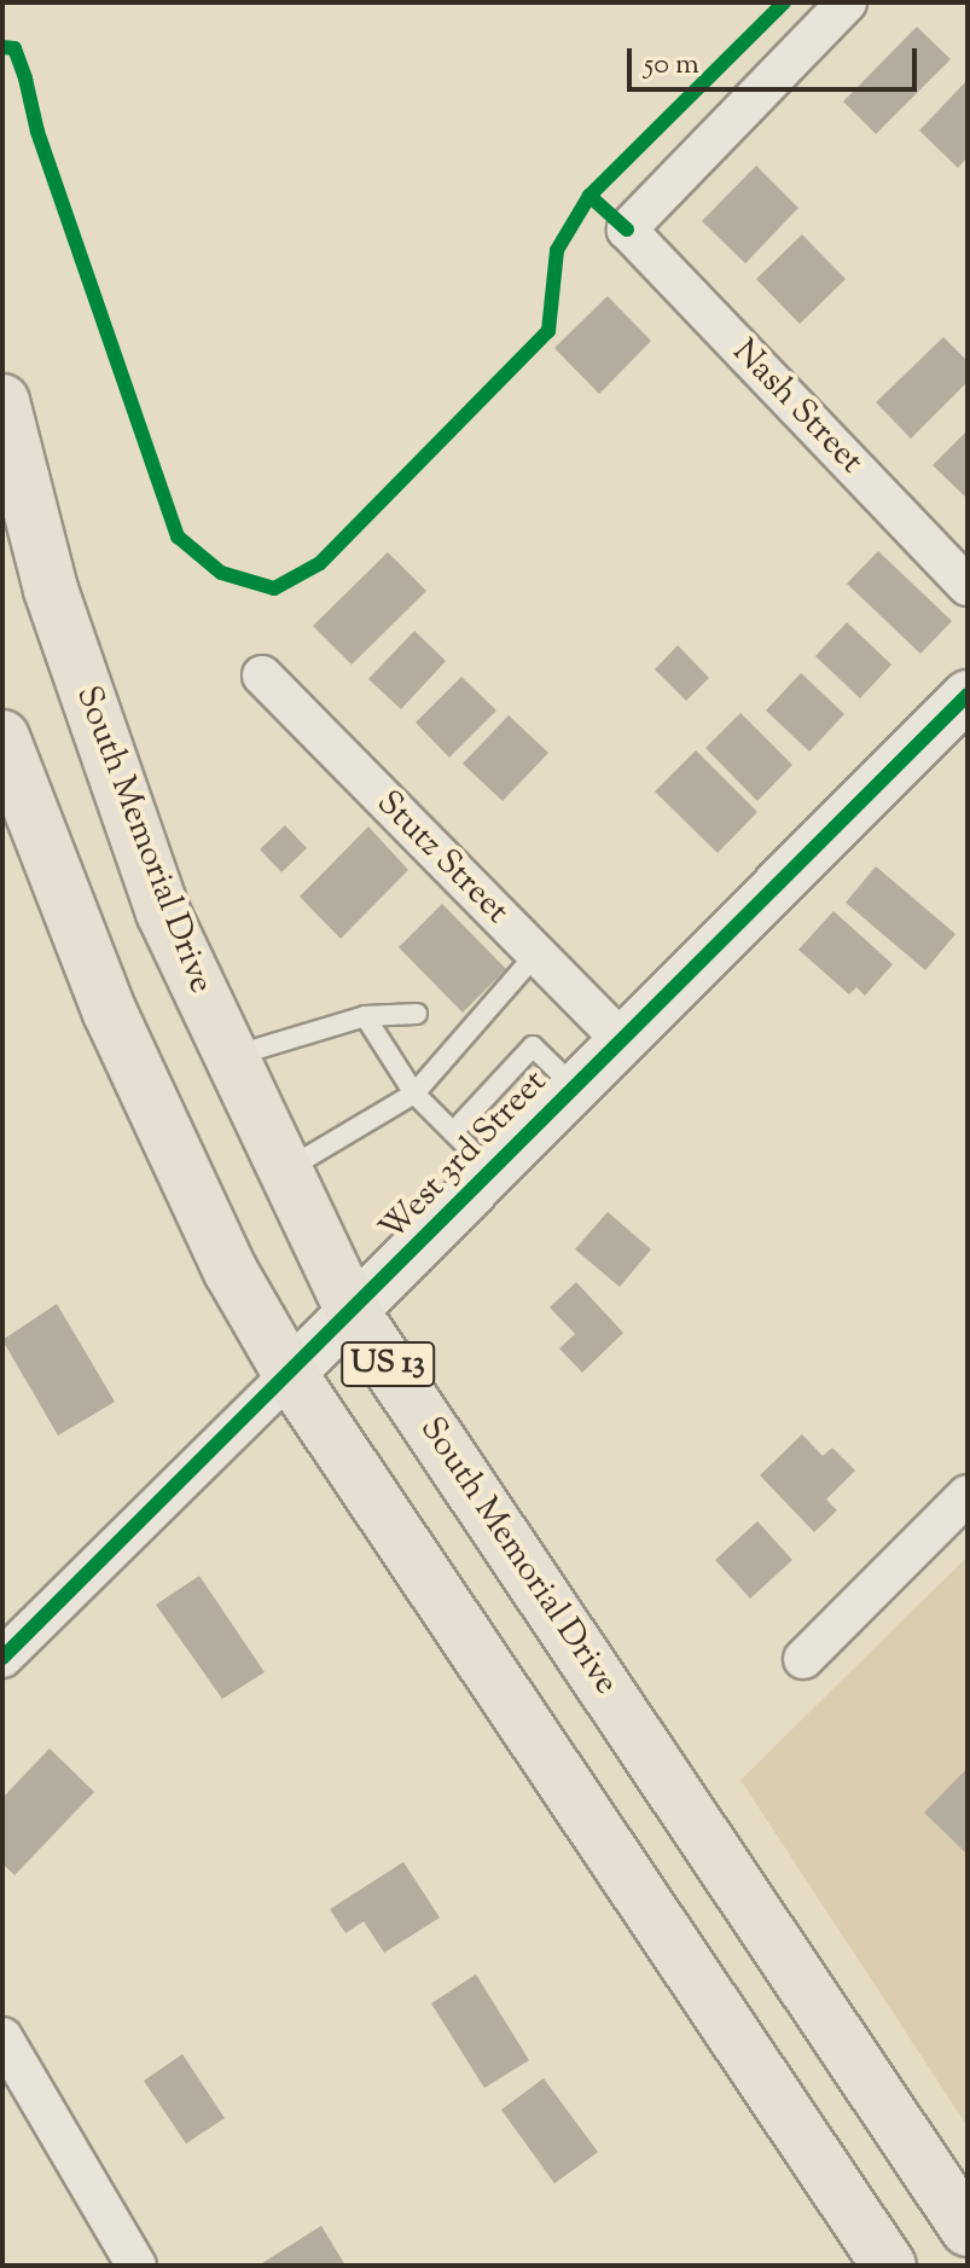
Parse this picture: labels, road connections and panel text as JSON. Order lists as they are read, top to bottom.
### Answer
{
  "streets": {
    "main road": ["South Memorial Drive", "US 13"],
    "street": ["Nash Street", "Stutz Street", "West 3rd Street"]
  },
  "crossings": [
    ["South Memorial Drive", "West 3rd Street"],
    ["Stutz Street", "West 3rd Street"],
    ["West 3rd Street", "US 13"]
  ],
  "scale_bar": "50 m"
}
